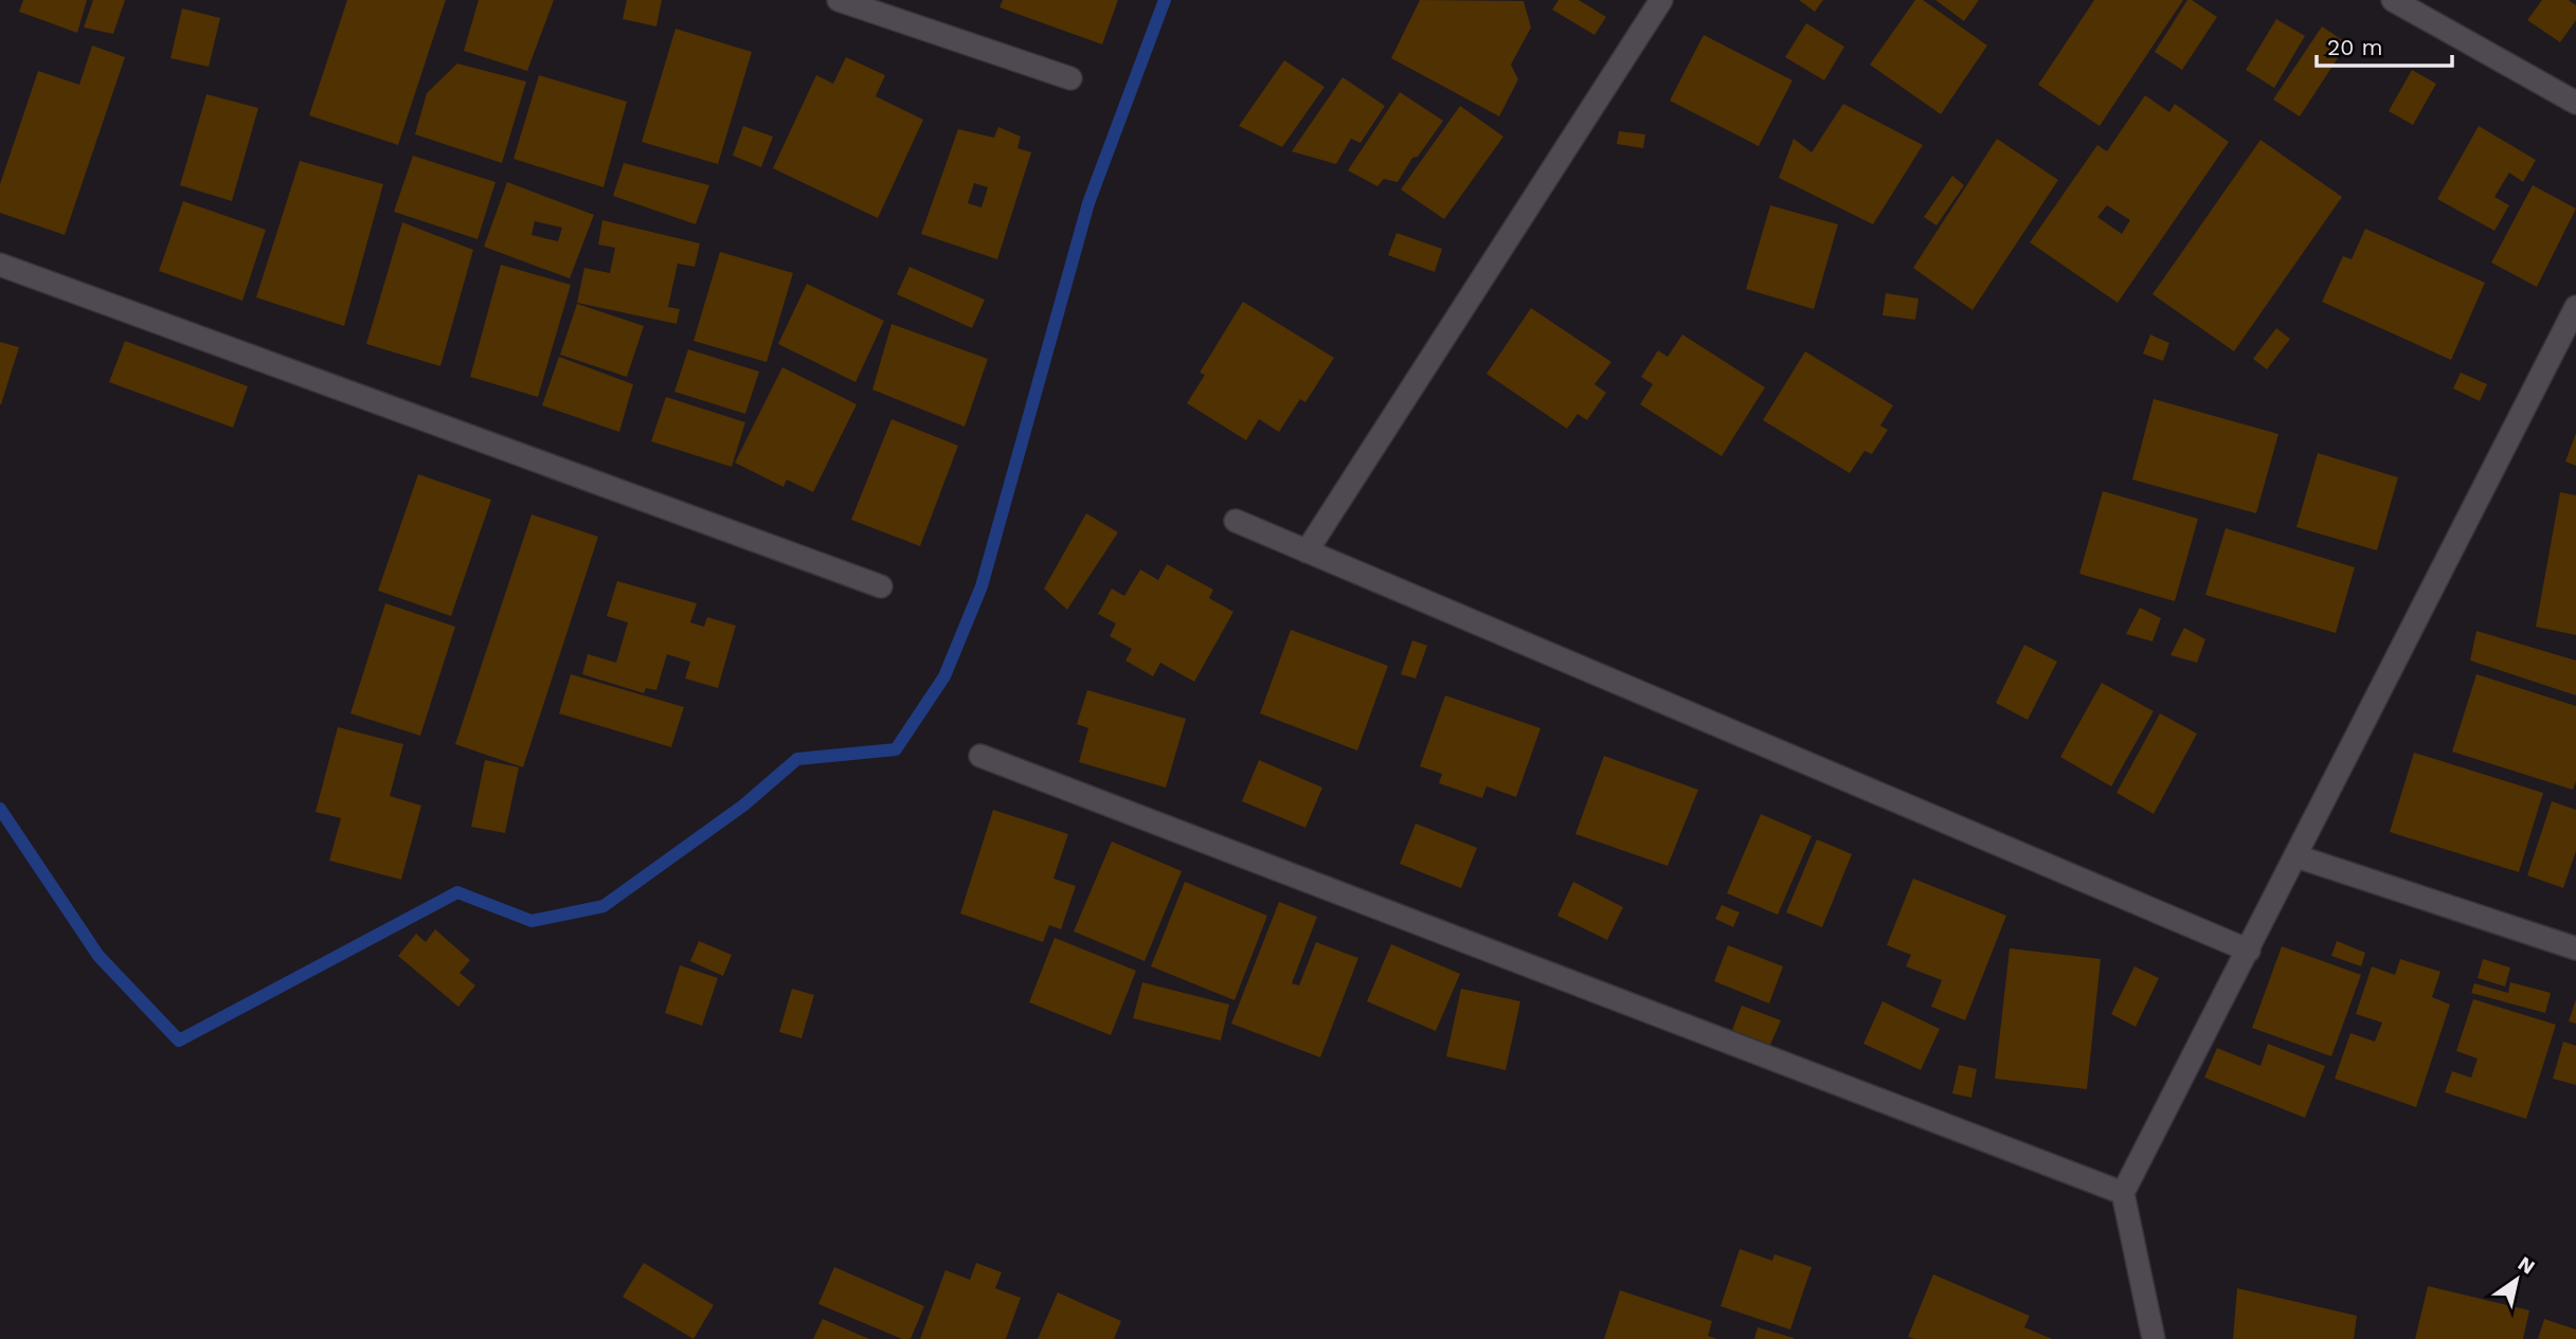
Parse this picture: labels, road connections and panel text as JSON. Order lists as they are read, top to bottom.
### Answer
{
  "scale_bar": "20 m",
  "north": "top right"
}
